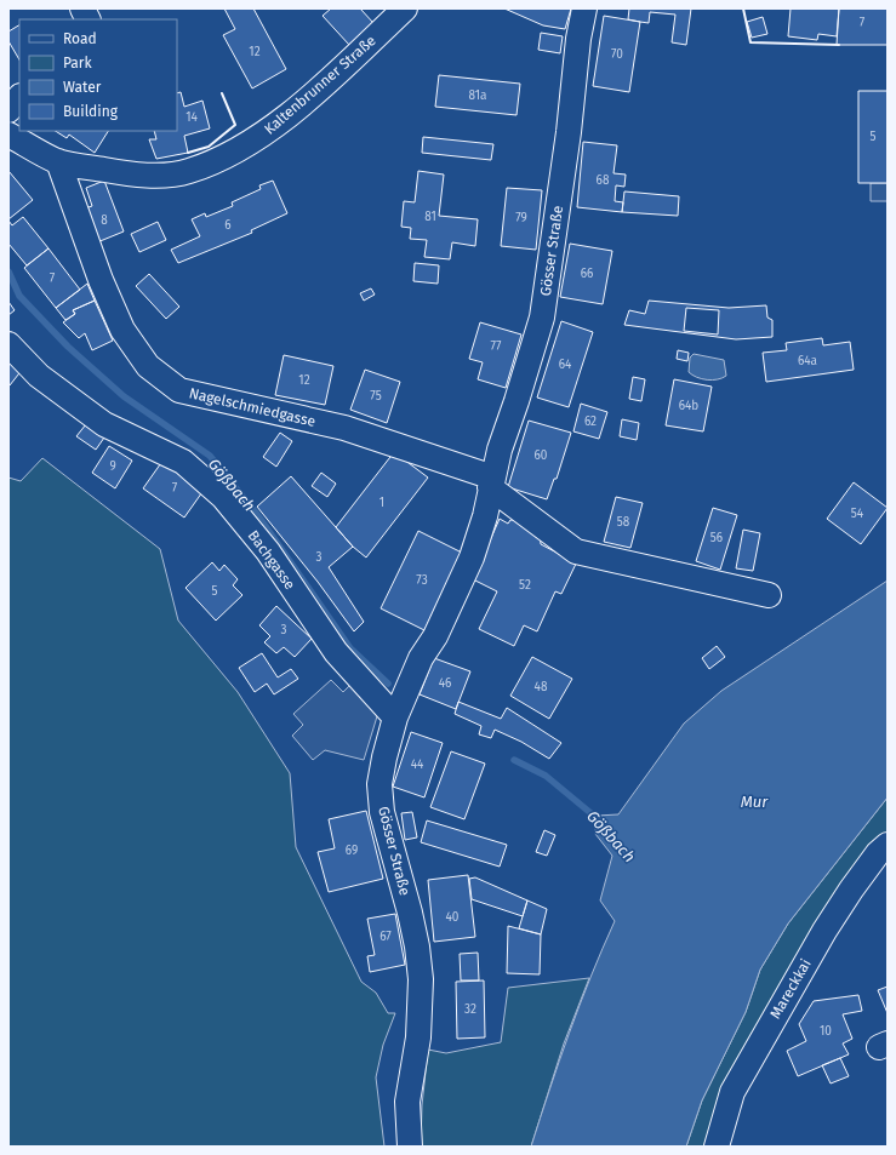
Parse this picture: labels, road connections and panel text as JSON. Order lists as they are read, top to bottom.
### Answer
{
  "streets": {
    "street": [
      "Kaltenbrunner Straße",
      "Gösser Straße",
      "Nagelschmiedgasse",
      "Bachgasse",
      "Mareckkai"
    ]
  },
  "crossings": [
    ["Kaltenbrunner Straße", "Nagelschmiedgasse"],
    ["Gösser Straße", "Nagelschmiedgasse"],
    ["Gösser Straße", "Bachgasse"]
  ],
  "water": ["Gößbach", "Mur"],
  "house_numbers": [
    "7",
    "12",
    "70",
    "81a",
    "14",
    "5",
    "68",
    "81",
    "79",
    "8",
    "6",
    "66",
    "7",
    "77",
    "64a",
    "64",
    "12",
    "75",
    "64b",
    "62",
    "60",
    "9",
    "7",
    "1",
    "54",
    "58",
    "56",
    "3",
    "73",
    "52",
    "5",
    "3",
    "46",
    "48",
    "44",
    "69",
    "40",
    "67",
    "32",
    "10"
  ],
  "legend": [
    "Road",
    "Park",
    "Water",
    "Building"
  ]
}
